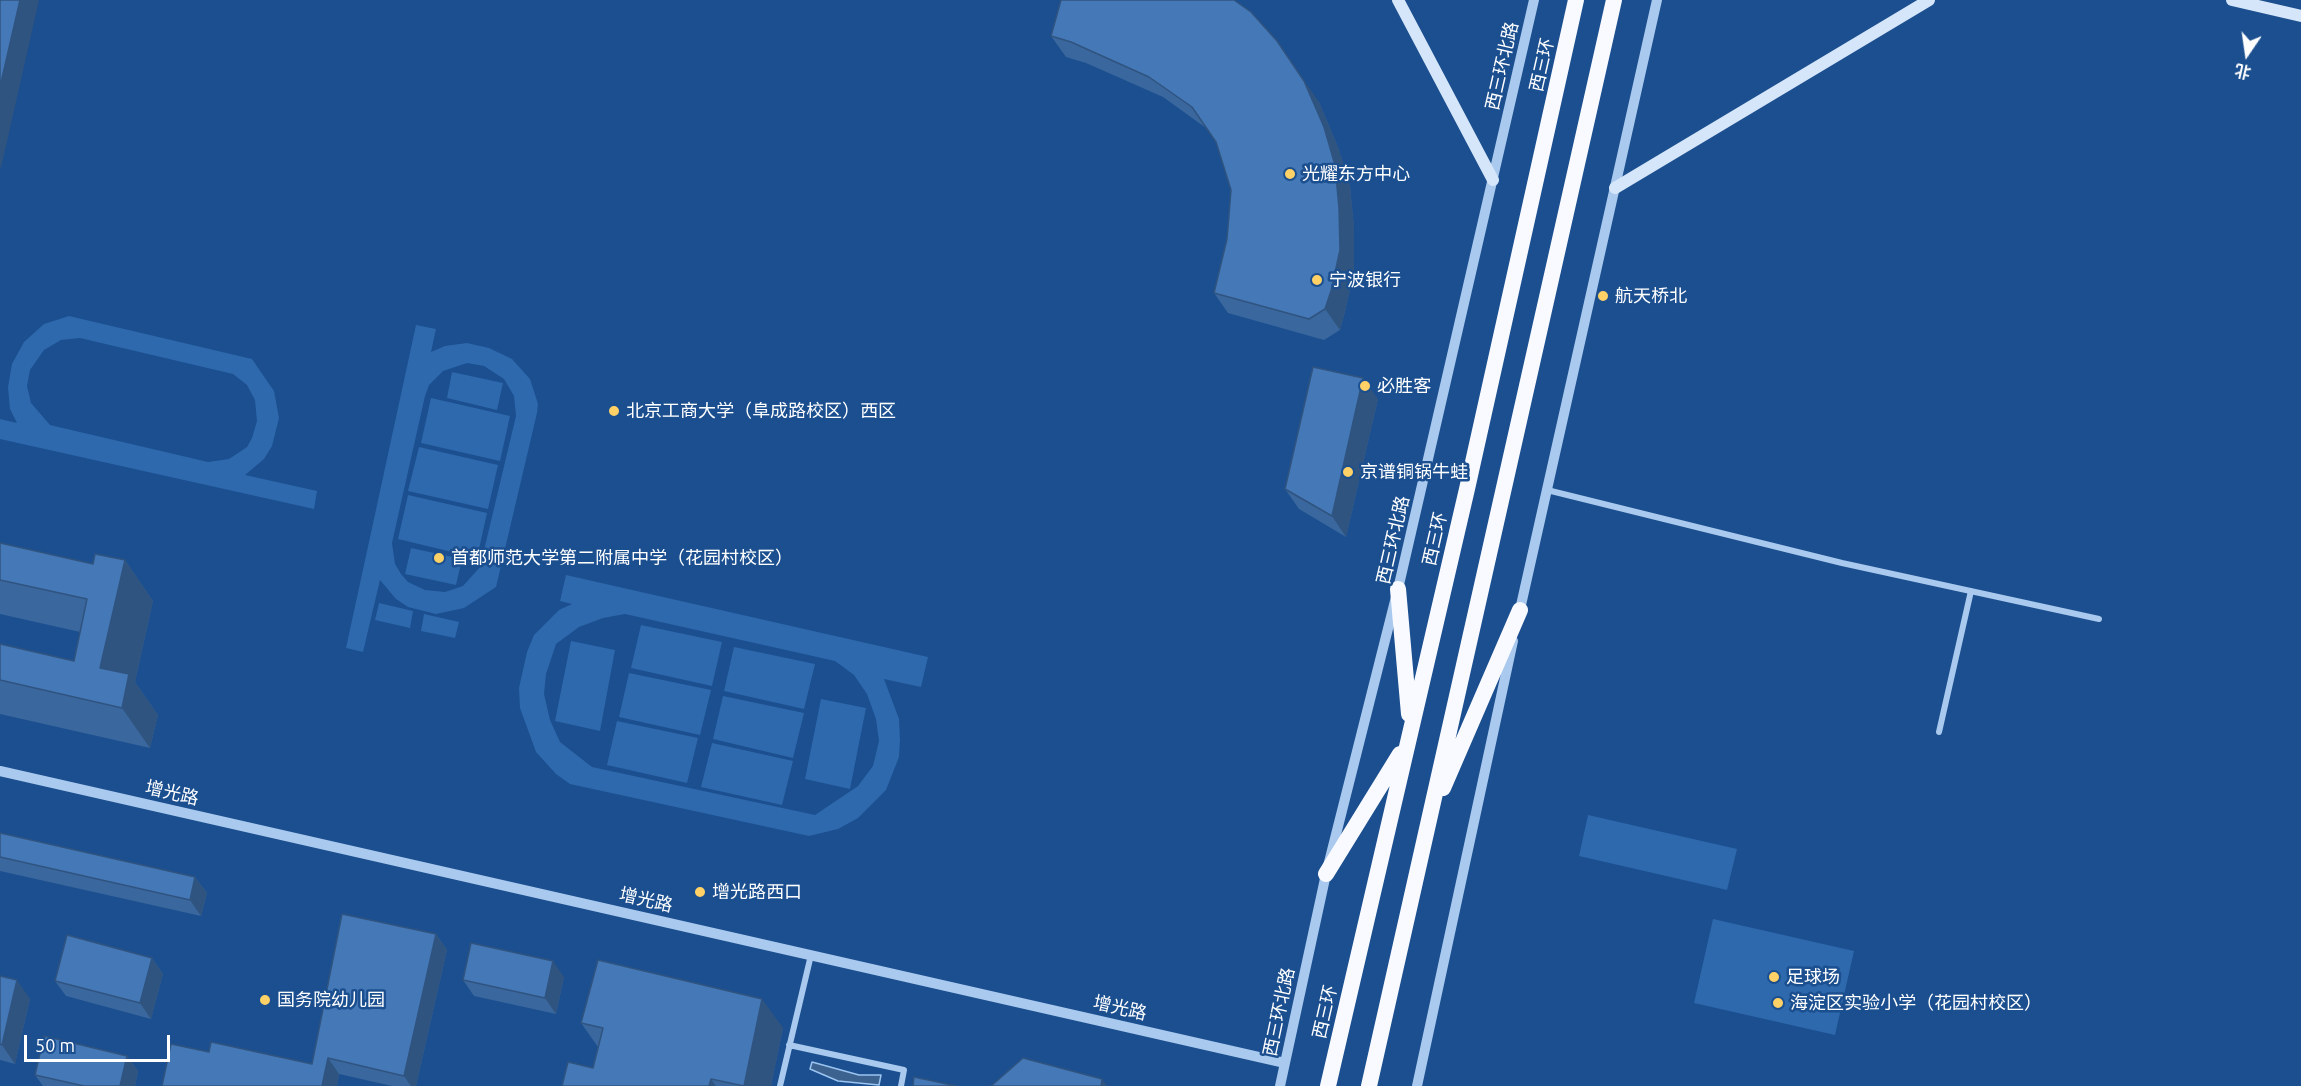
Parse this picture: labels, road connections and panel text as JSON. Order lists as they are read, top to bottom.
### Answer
{
  "streets": {
    "highway": ["西三环"],
    "street": ["西三环北路", "增光路"]
  },
  "crossings": [
    ["西三环北路", "增光路"]
  ],
  "places": [
    "光耀东方中心",
    "宁波银行",
    "航天桥北",
    "必胜客",
    "北京工商大学（阜成路校区）西区",
    "京谱铜锅牛蛙",
    "首都师范大学第二附属中学（花园村校区）",
    "增光路西口",
    "足球场",
    "国务院幼儿园",
    "海淀区实验小学（花园村校区）"
  ],
  "scale_bar": "50 m",
  "north": "bottom"
}
